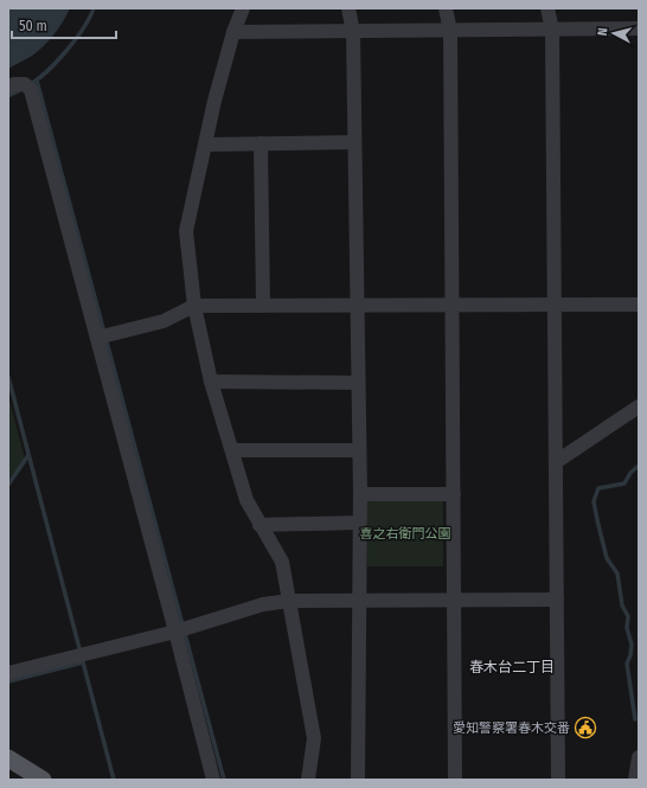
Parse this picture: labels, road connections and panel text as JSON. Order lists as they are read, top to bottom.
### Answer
{
  "districts": ["春木台二丁目"],
  "parks": ["喜之右衛門公園"],
  "places": {
    "public building": ["愛知警察署春木交番"]
  },
  "scale_bar": "50 m",
  "north": "left"
}
